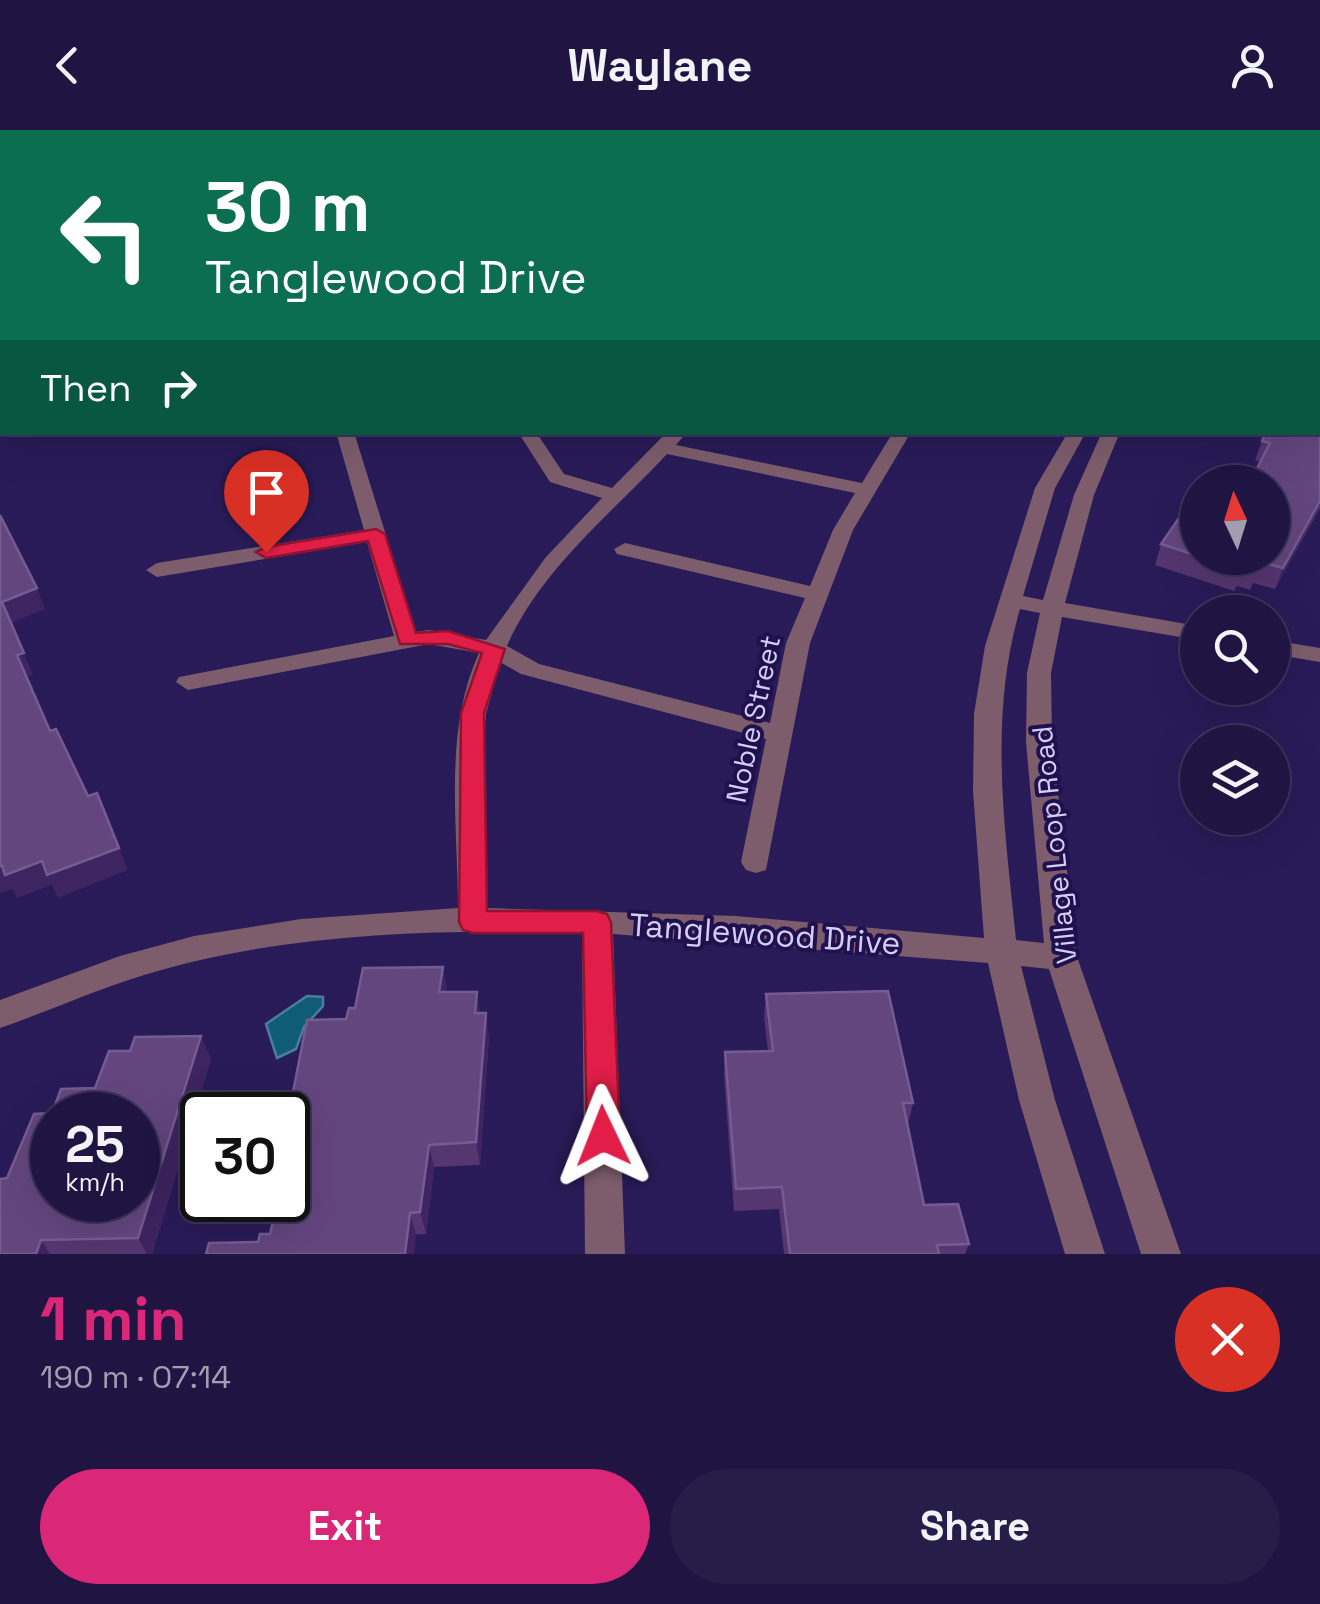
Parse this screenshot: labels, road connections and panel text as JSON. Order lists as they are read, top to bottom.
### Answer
{
  "streets": {
    "street": ["Noble Street", "Village Loop Road", "Tanglewood Drive"]
  },
  "crossings": [
    ["Village Loop Road", "Tanglewood Drive"]
  ],
  "north": "top",
  "page": {
    "header": "Waylane",
    "turn": ["30 m", "Tanglewood Drive"],
    "then": "Then",
    "speed": "25 km/h",
    "limit": "30",
    "heading": ["1 min", "190 m · 07:14"],
    "buttons": ["Exit", "Share"]
  }
}
